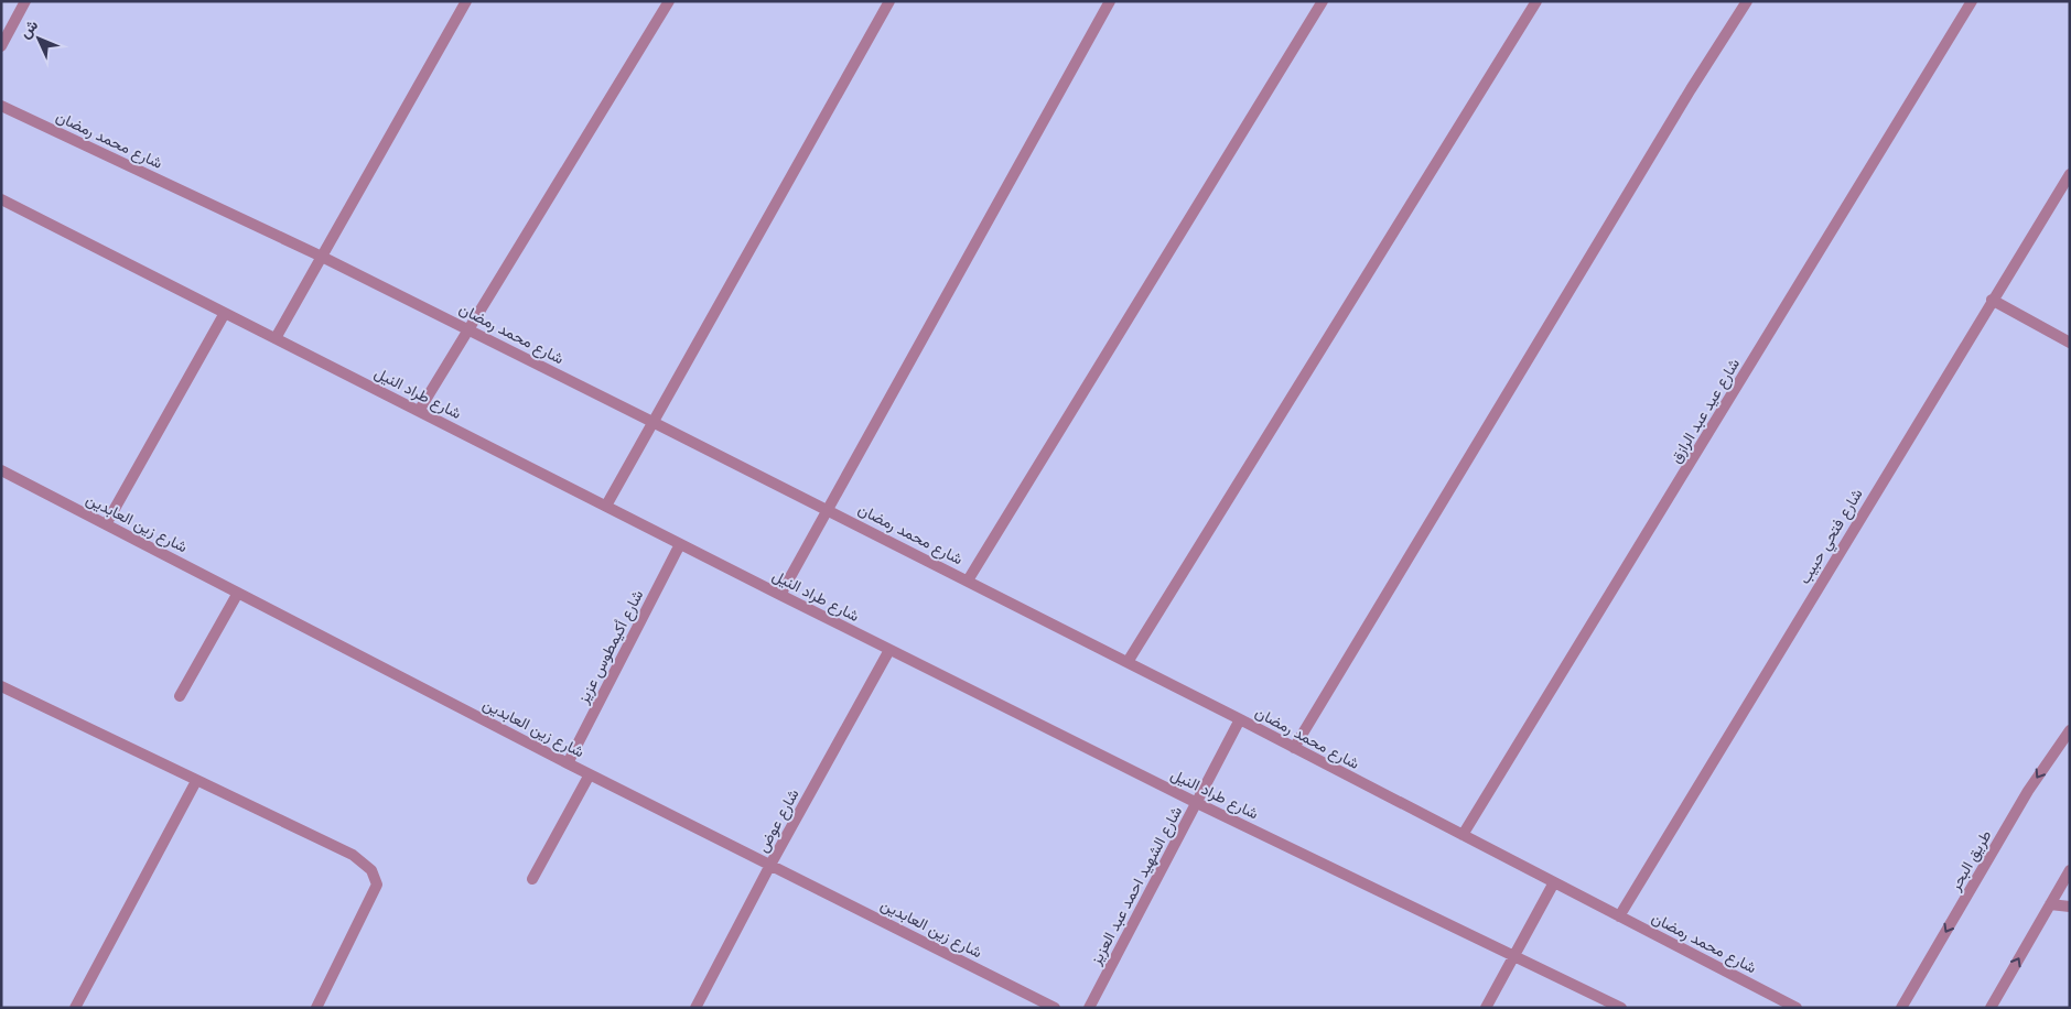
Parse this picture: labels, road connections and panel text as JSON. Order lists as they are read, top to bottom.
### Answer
{
  "streets": {
    "street": [
      "شارع محمد رمضان",
      "شارع طراد النيل",
      "شارع عيد عبد الرازق",
      "شارع زين العابدين",
      "شارع فتحي حبيب",
      "شارع أكيمطوس عزيز",
      "شارع عوض",
      "طريق البحر",
      "شارع الشهيد احمد عبد العزيز"
    ]
  },
  "crossings": [
    ["شارع محمد رمضان", "شارع عيد عبد الرازق"],
    ["شارع محمد رمضان", "شارع فتحي حبيب"],
    ["شارع محمد رمضان", "شارع الشهيد احمد عبد العزيز"],
    ["شارع طراد النيل", "شارع أكيمطوس عزيز"],
    ["شارع طراد النيل", "شارع عوض"],
    ["شارع طراد النيل", "شارع الشهيد احمد عبد العزيز"],
    ["شارع زين العابدين", "شارع أكيمطوس عزيز"],
    ["شارع زين العابدين", "شارع عوض"]
  ],
  "north": "top left"
}
